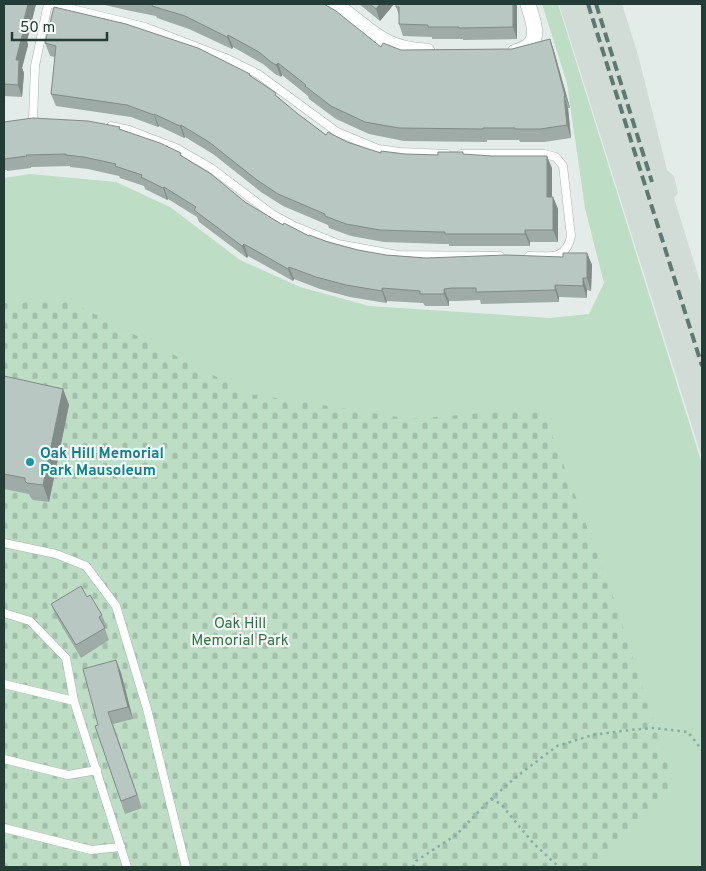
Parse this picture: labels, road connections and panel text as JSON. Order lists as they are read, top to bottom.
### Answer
{
  "parks": ["Oak Hill Memorial Park"],
  "places": ["Oak Hill Memorial Park Mausoleum"],
  "scale_bar": "50 m"
}
